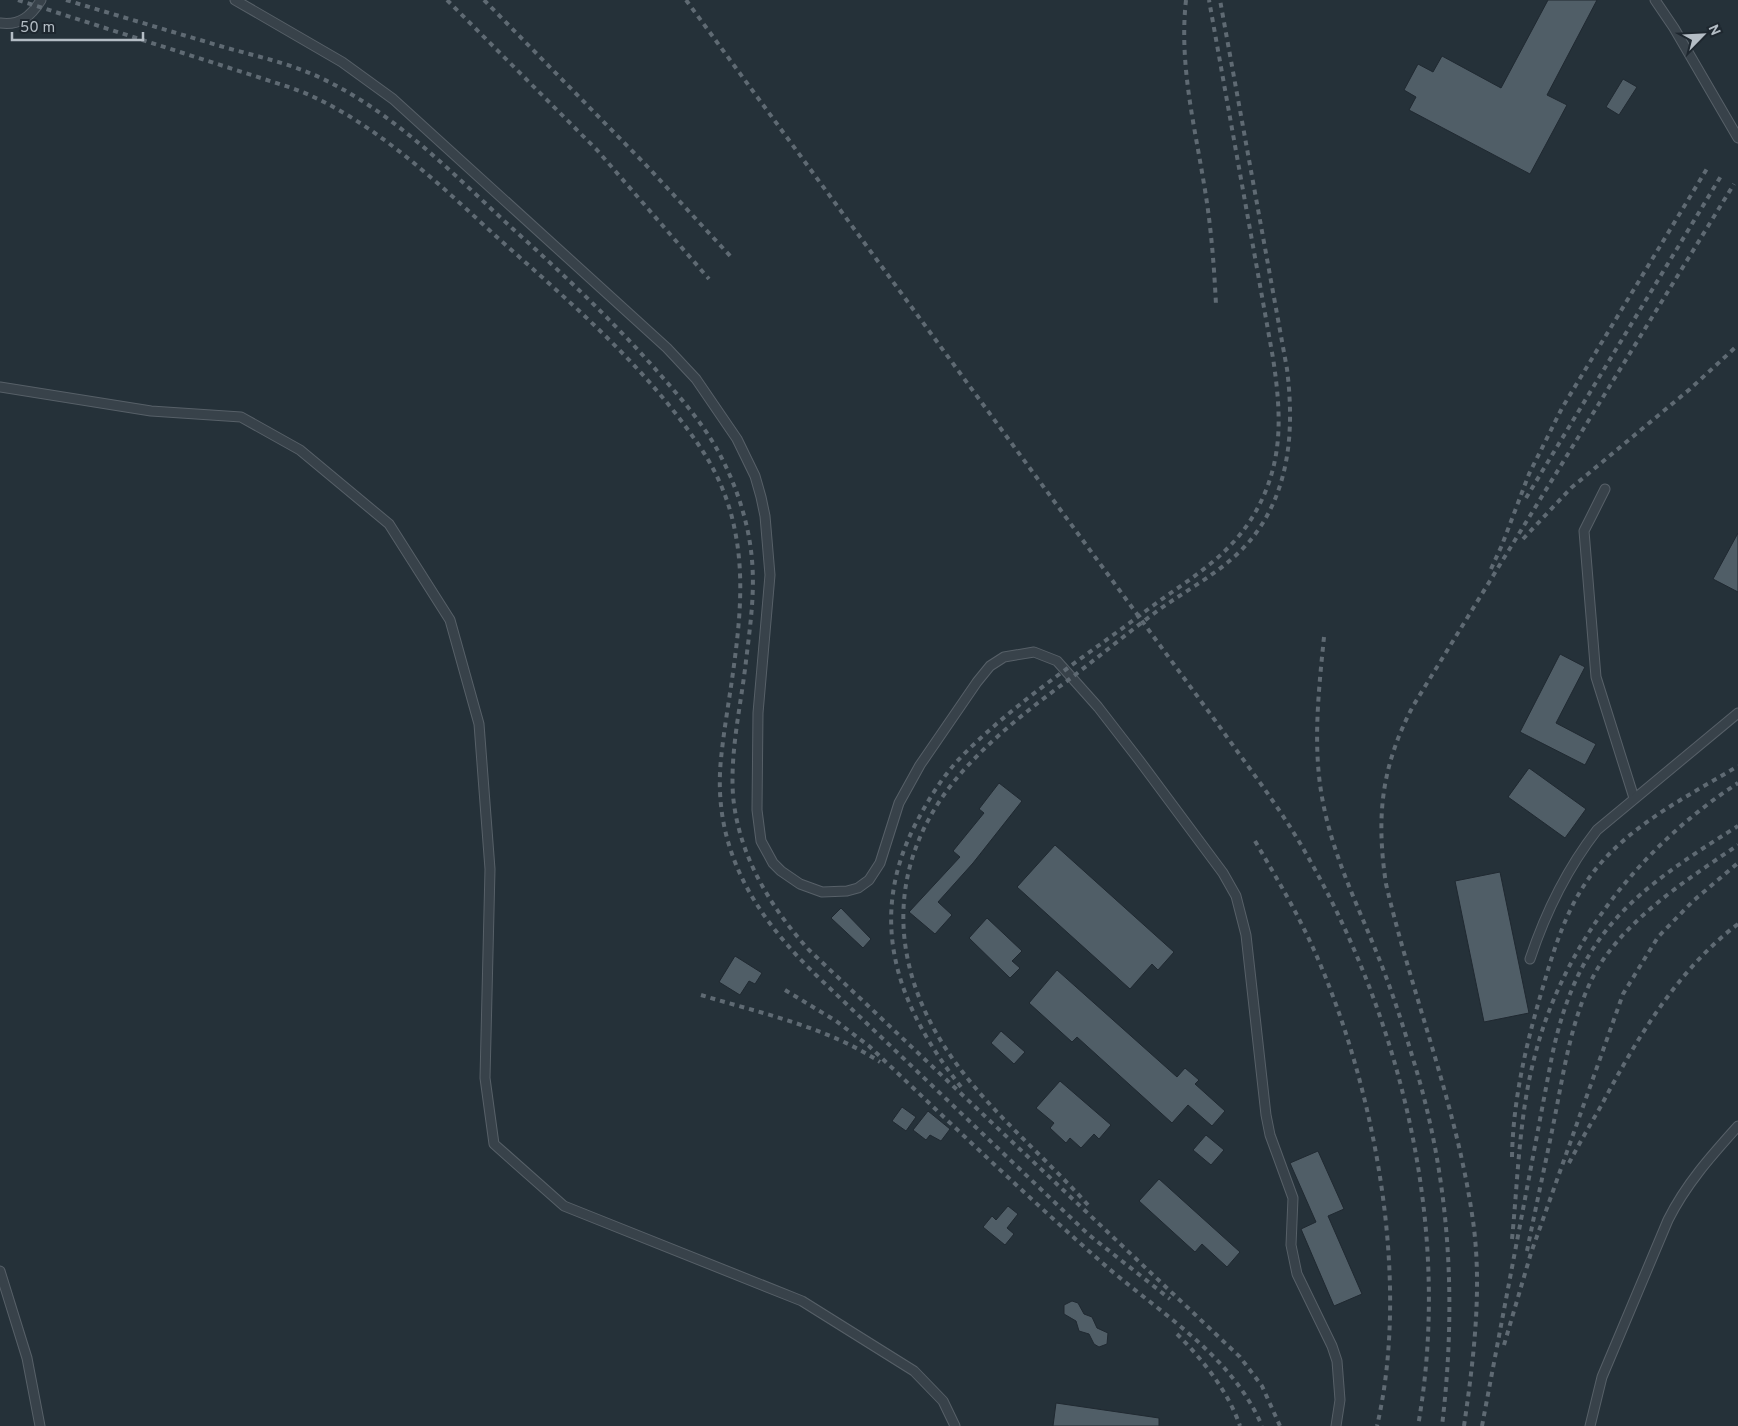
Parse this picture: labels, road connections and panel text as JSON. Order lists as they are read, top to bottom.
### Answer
{
  "scale_bar": "50 m",
  "north": "top right"
}
